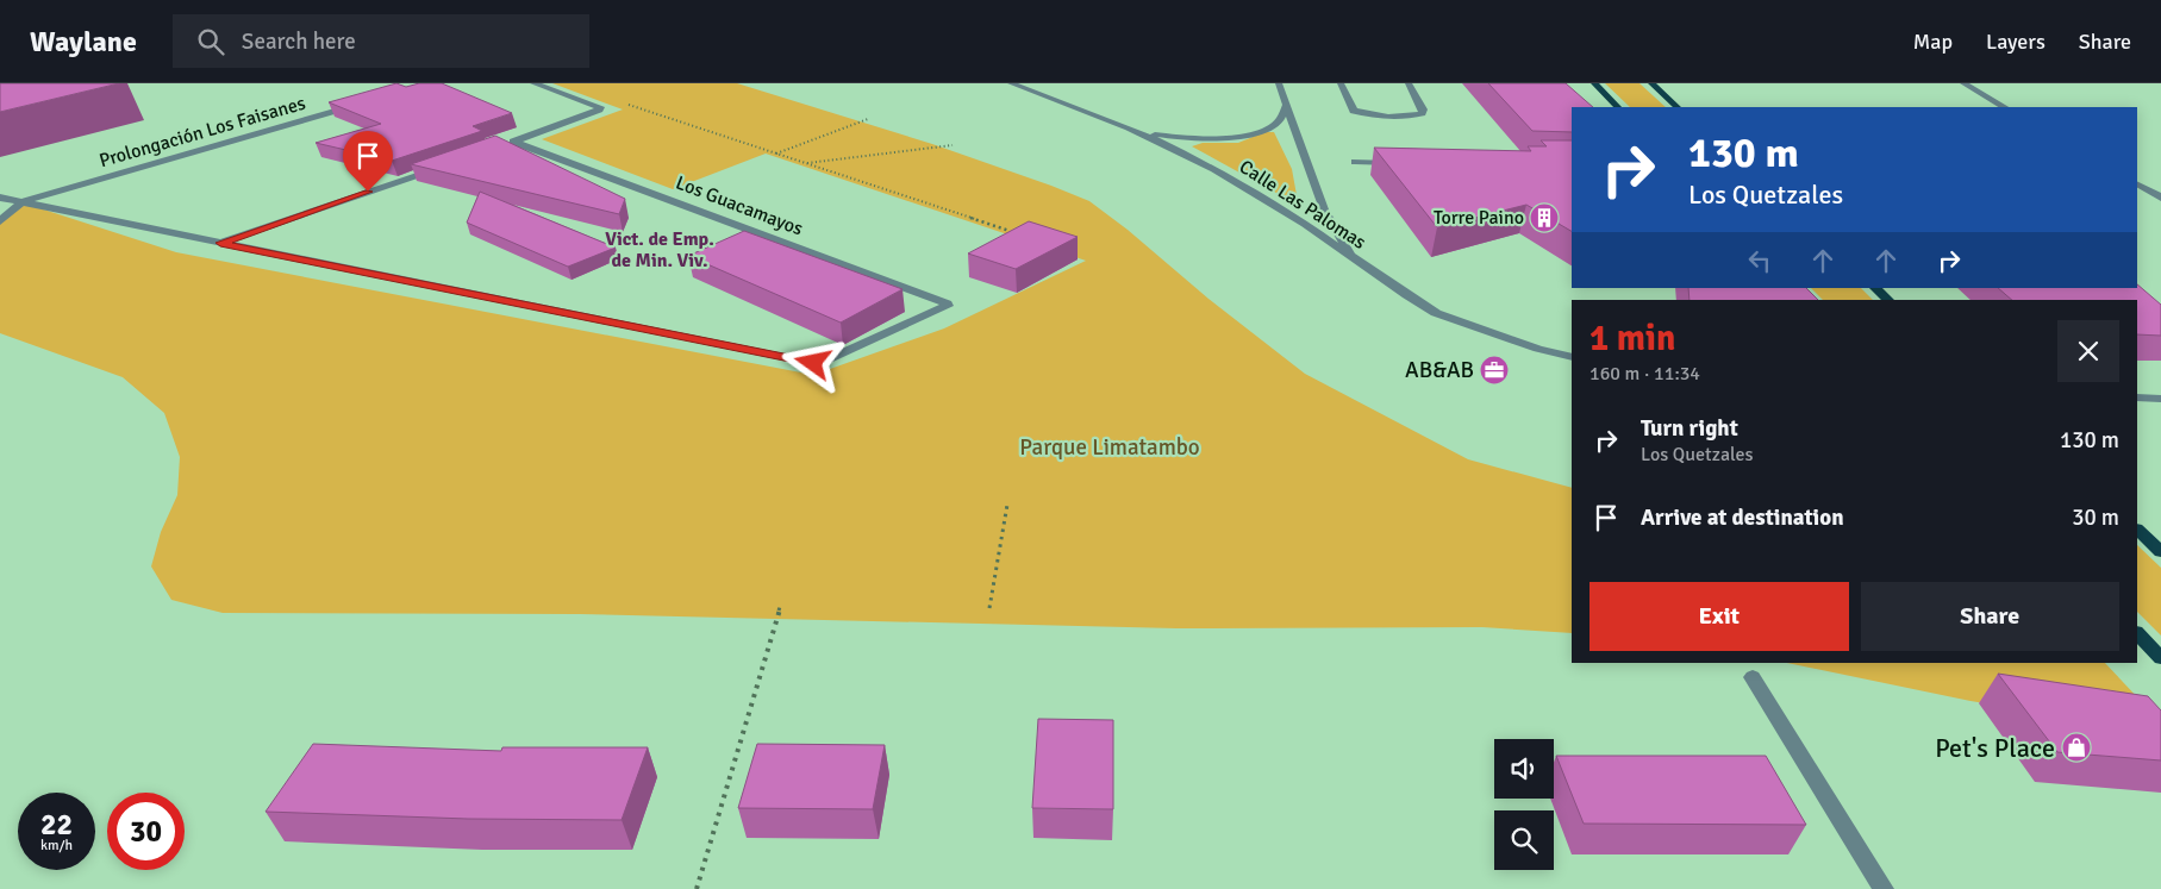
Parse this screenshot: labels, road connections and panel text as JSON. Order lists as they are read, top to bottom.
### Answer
{
  "streets": {
    "street": ["Prolongación Los Faisanes", "Calle Las Palomas", "Los Guacamayos"]
  },
  "districts": ["Vict. de Emp. de Min. Viv."],
  "parks": ["Parque Limatambo"],
  "places": {
    "building": ["Torre Paino"],
    "office": ["AB&AB"],
    "shop": ["Pet's Place"]
  },
  "page": {
    "header": "Waylane",
    "search": "Search here",
    "nav": ["Map", "Layers", "Share"],
    "turn": ["130 m", "Los Quetzales"],
    "heading": ["1 min", "160 m · 11:34"],
    "list": [
      {
        "name": "Turn right",
        "note": "Los Quetzales",
        "value": "130 m"
      },
      {
        "name": "Arrive at destination",
        "value": "30 m"
      }
    ],
    "buttons": ["Exit", "Share"],
    "speed": "22 km/h",
    "limit": "30"
  }
}
